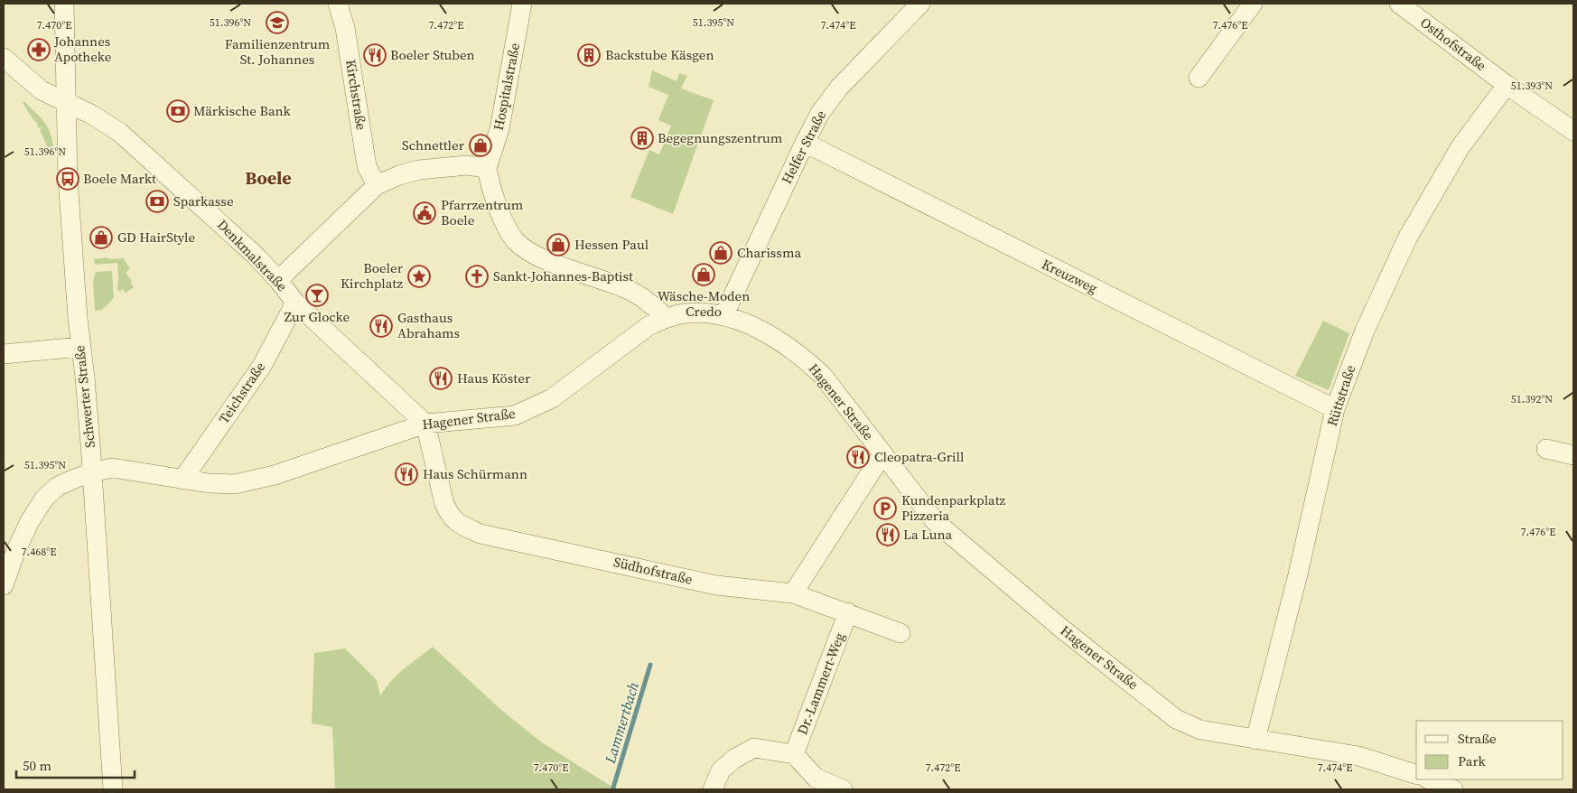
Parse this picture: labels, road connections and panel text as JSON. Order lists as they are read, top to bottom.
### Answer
{
  "streets": {
    "street": [
      "Osthofstraße",
      "Hospitalstraße",
      "Kirchstraße",
      "Helfer Straße",
      "Denkmalstraße",
      "Kreuzweg",
      "Teichstraße",
      "Rüttstraße",
      "Schwerter Straße",
      "Hagener Straße",
      "Südhofstraße",
      "Dr.-Lammert-Weg"
    ]
  },
  "crossings": [
    ["Osthofstraße", "Rüttstraße"],
    ["Helfer Straße", "Kreuzweg"],
    ["Helfer Straße", "Hagener Straße"],
    ["Denkmalstraße", "Teichstraße"],
    ["Denkmalstraße", "Schwerter Straße"],
    ["Denkmalstraße", "Hagener Straße"],
    ["Denkmalstraße", "Südhofstraße"],
    ["Kreuzweg", "Rüttstraße"],
    ["Teichstraße", "Hagener Straße"],
    ["Rüttstraße", "Hagener Straße"],
    ["Schwerter Straße", "Hagener Straße"],
    ["Hagener Straße", "Südhofstraße"]
  ],
  "districts": ["Boele"],
  "water": ["Lammertbach"],
  "places": {
    "school or university": ["Familienzentrum St. Johannes"],
    "pharmacy": ["Johannes Apotheke"],
    "restaurant": [
      "Boeler Stuben",
      "Gasthaus Abrahams",
      "Haus Köster",
      "Cleopatra-Grill",
      "Haus Schürmann",
      "La Luna"
    ],
    "building": ["Backstube Käsgen", "Begegnungszentrum"],
    "bank": ["Märkische Bank", "Sparkasse"],
    "shop": [
      "Schnettler",
      "GD HairStyle",
      "Hessen Paul",
      "Charissma",
      "Wäsche-Moden Credo"
    ],
    "bus stop": ["Boele Markt"],
    "public building": ["Pfarrzentrum Boele"],
    "place": ["Boeler Kirchplatz"],
    "church": ["Sankt-Johannes-Baptist"],
    "bar": ["Zur Glocke"],
    "parking": ["Kundenparkplatz Pizzeria"]
  },
  "legend": ["Straße", "Park"],
  "scale_bar": "50 m",
  "coordinates": [
    "51.396°N",
    "51.395°N",
    "7.470°E",
    "7.472°E",
    "7.474°E",
    "7.476°E",
    "51.393°N",
    "51.392°N",
    "7.468°E"
  ]
}
